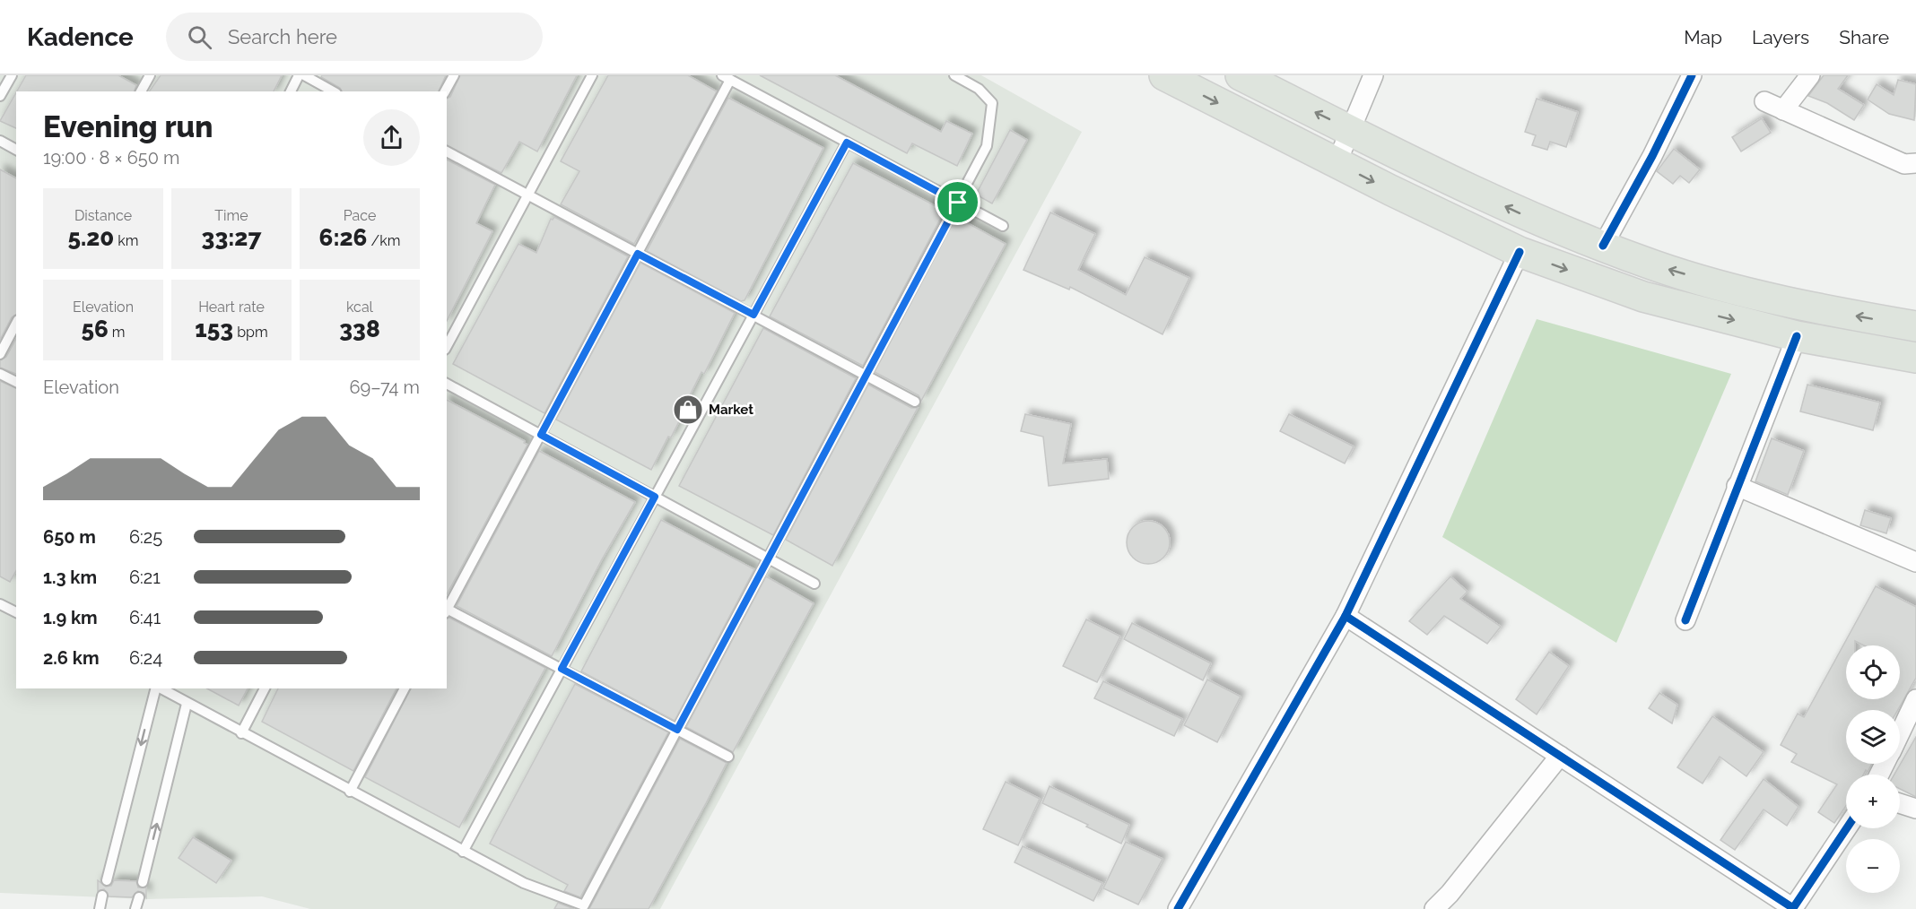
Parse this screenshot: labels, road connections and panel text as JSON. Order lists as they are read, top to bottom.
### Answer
{
  "places": {
    "shop": ["Market"]
  },
  "page": {
    "header": "Kadence",
    "search": "Search here",
    "nav": ["Map", "Layers", "Share"],
    "heading": ["Evening run", "19:00 · 8 × 650 m"],
    "stats": [
      ["Distance", "5.20 km"],
      ["Time", "33:27"],
      ["Pace", "6:26 /km"],
      ["Elevation", "56 m"],
      ["Heart rate", "153 bpm"],
      ["kcal", "338"]
    ],
    "chart": ["Elevation", "69–74 m"],
    "list": [
      {
        "name": "650 m",
        "note": "6:25"
      },
      {
        "name": "1.3 km",
        "note": "6:21"
      },
      {
        "name": "1.9 km",
        "note": "6:41"
      },
      {
        "name": "2.6 km",
        "note": "6:24"
      }
    ],
    "map_buttons": ["+", "−"]
  }
}
